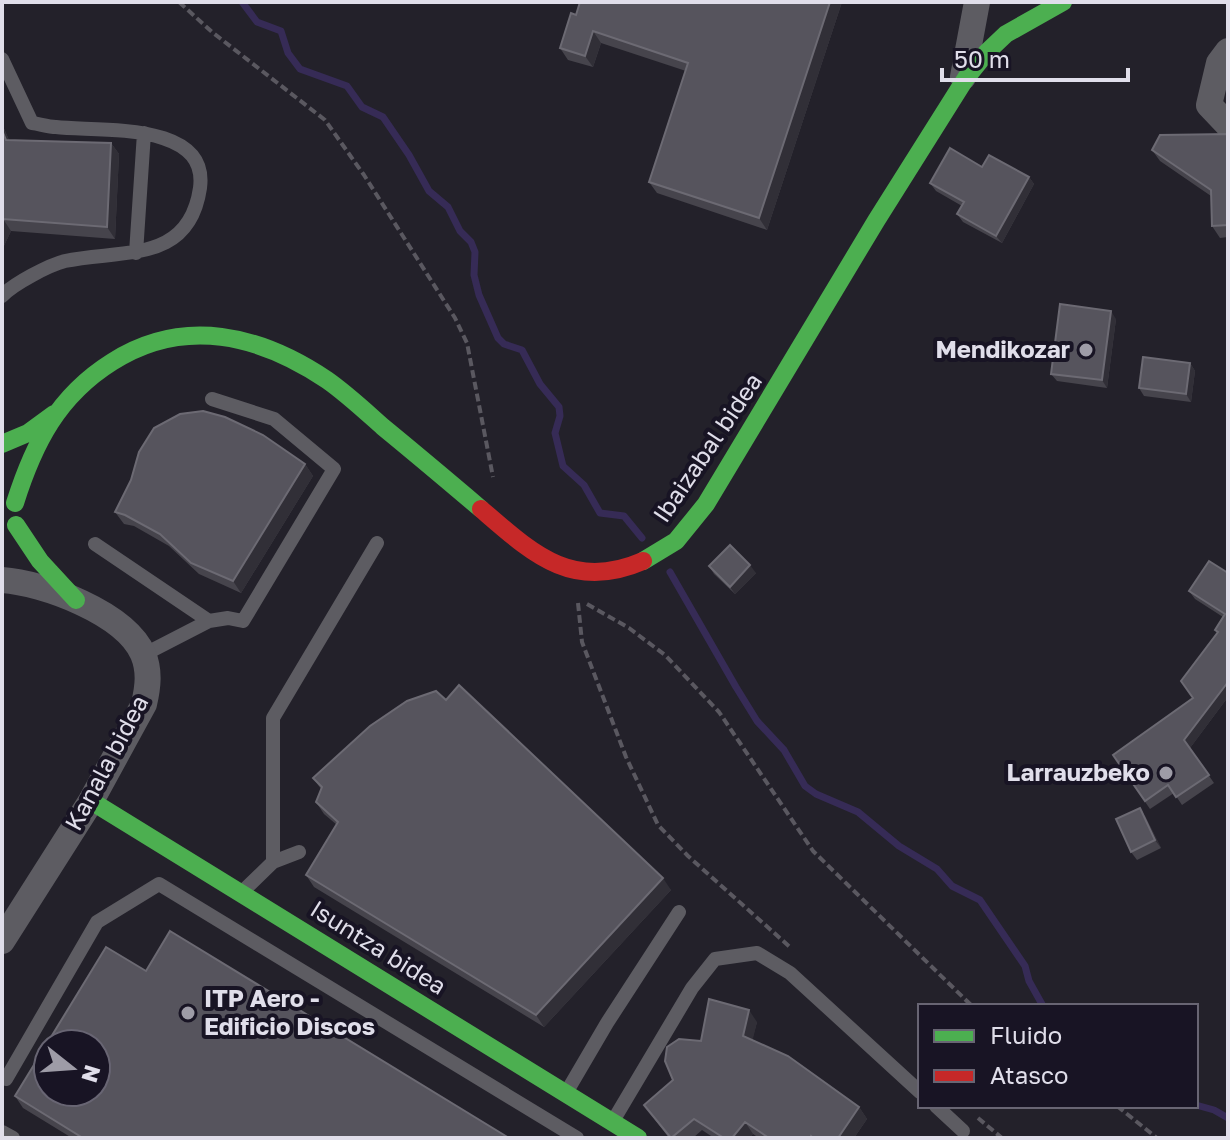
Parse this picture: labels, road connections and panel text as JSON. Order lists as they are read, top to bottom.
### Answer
{
  "streets": {
    "street": ["Ibaizabal bidea", "Kanala bidea", "Isuntza bidea"]
  },
  "crossings": [
    ["Kanala bidea", "Isuntza bidea"]
  ],
  "places": ["Mendikozar", "Larrauzbeko", "ITP Aero - Edificio Discos"],
  "legend": ["Fluido", "Atasco"],
  "scale_bar": "50 m",
  "north": "right"
}
